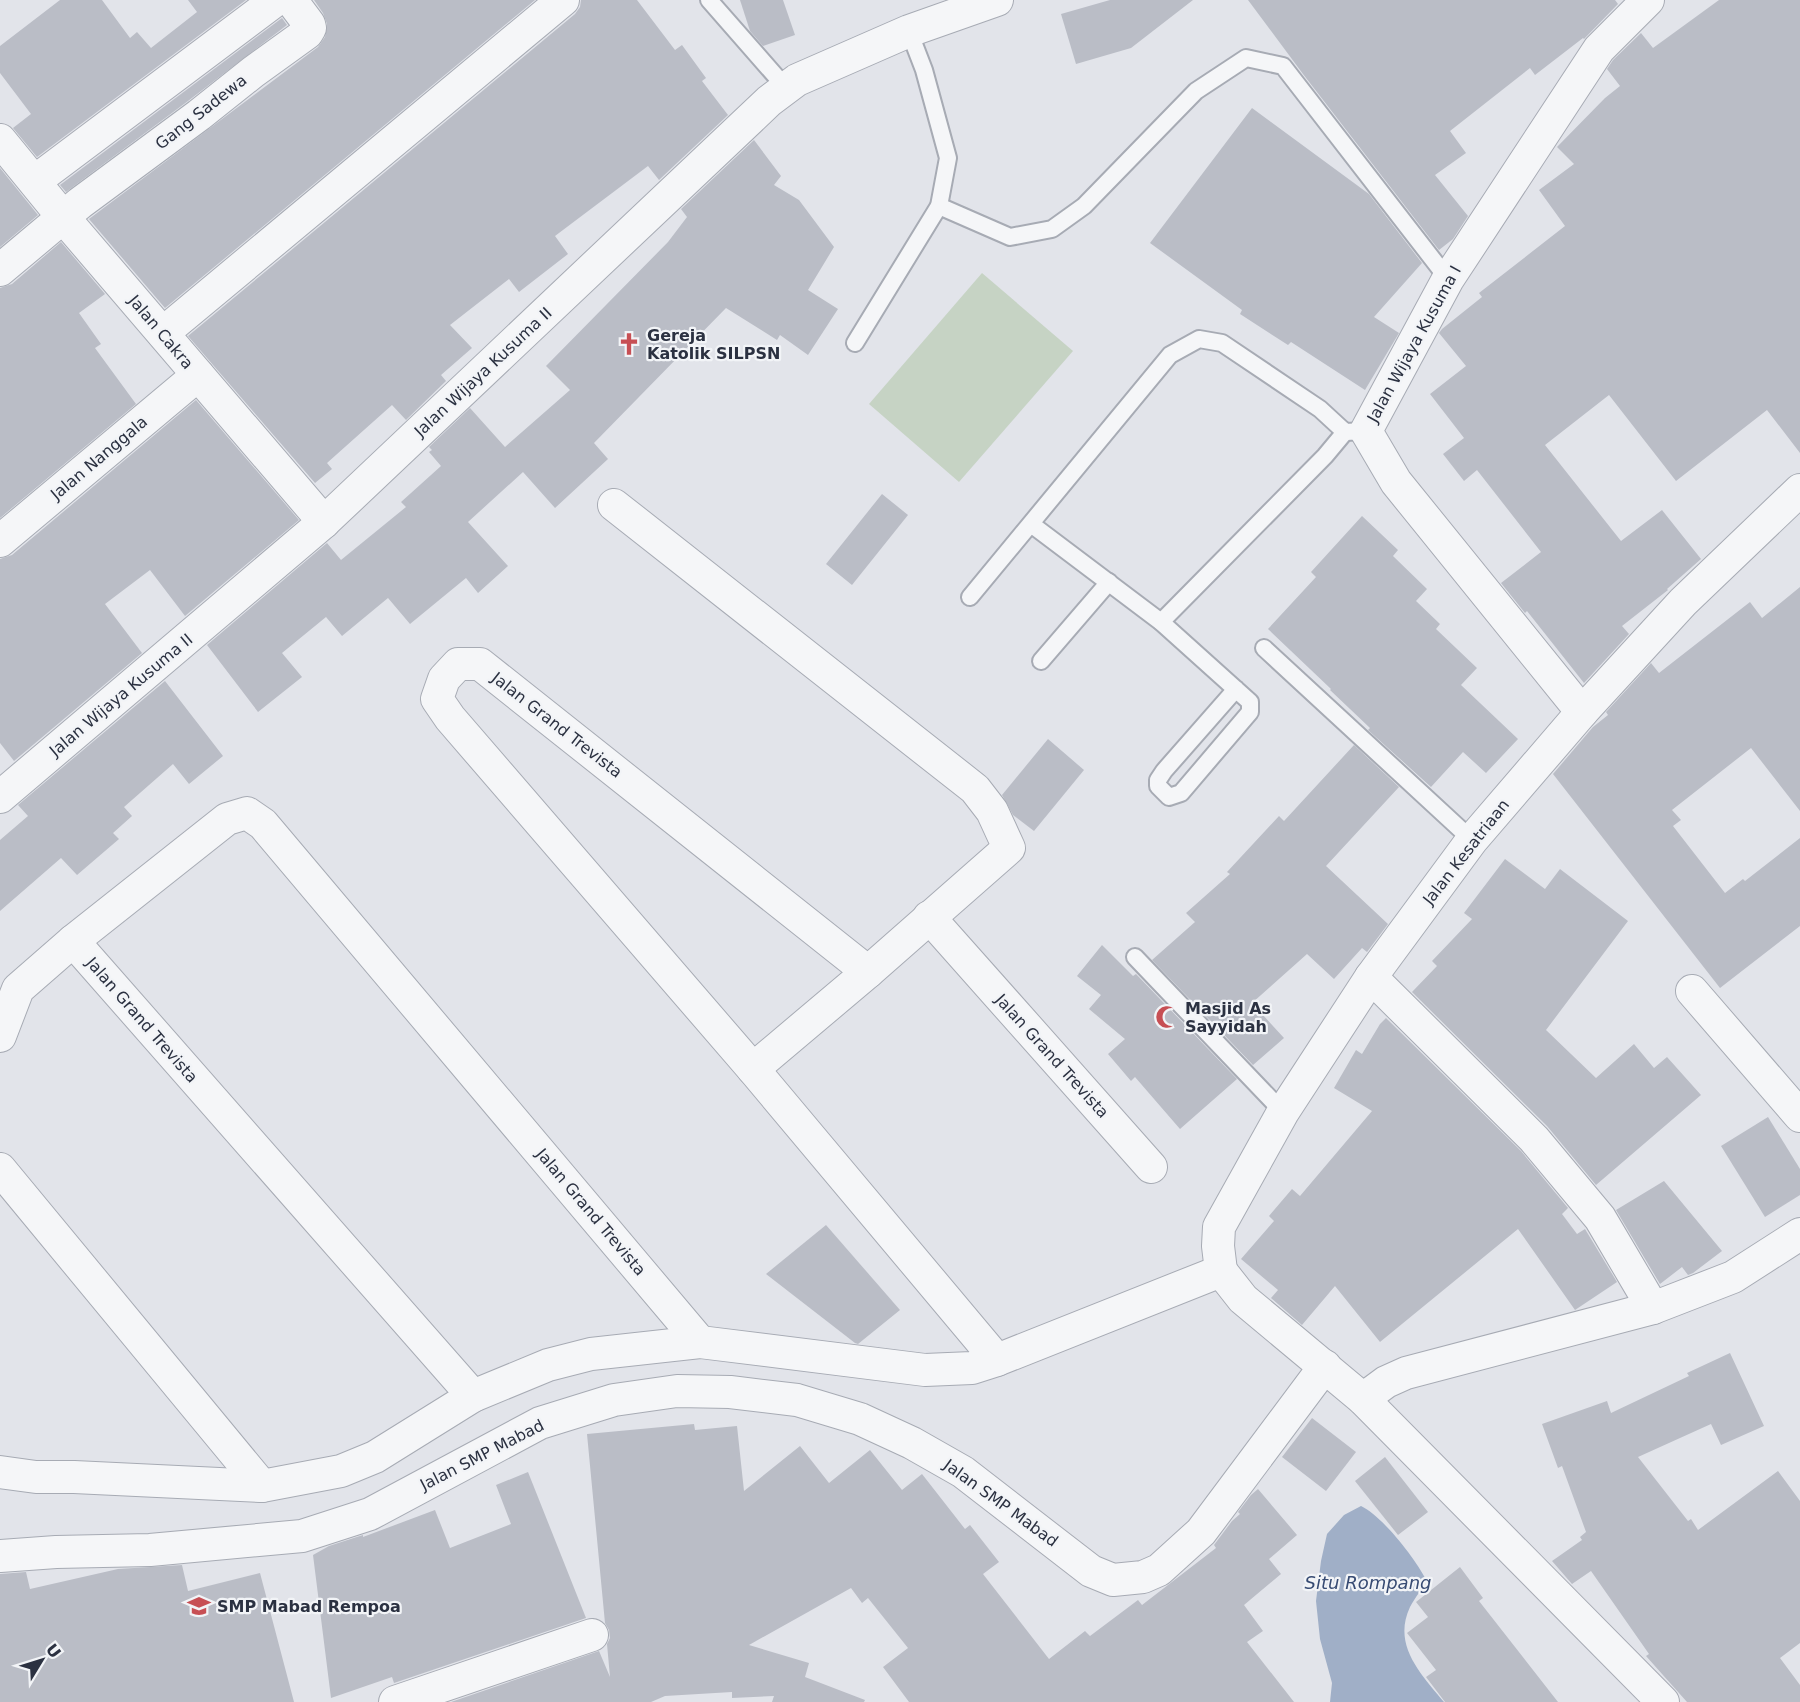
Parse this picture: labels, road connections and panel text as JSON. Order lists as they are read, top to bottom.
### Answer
{
  "streets": {
    "street": [
      "Gang Sadewa",
      "Jalan Cakra",
      "Jalan Wijaya Kusuma I",
      "Jalan Wijaya Kusuma II",
      "Jalan Nanggala",
      "Jalan Grand Trevista",
      "Jalan Kesatriaan",
      "Jalan SMP Mabad"
    ]
  },
  "crossings": [
    ["Gang Sadewa", "Jalan Cakra"],
    ["Jalan Cakra", "Jalan Wijaya Kusuma II"],
    ["Jalan Cakra", "Jalan Nanggala"],
    ["Jalan Wijaya Kusuma I", "Jalan Kesatriaan"]
  ],
  "water": ["Situ Rompang"],
  "places": {
    "church": ["Gereja Katolik SILPSN"],
    "mosque": ["Masjid As Sayyidah"],
    "school or university": ["SMP Mabad Rempoa"]
  },
  "north": "top right"
}
